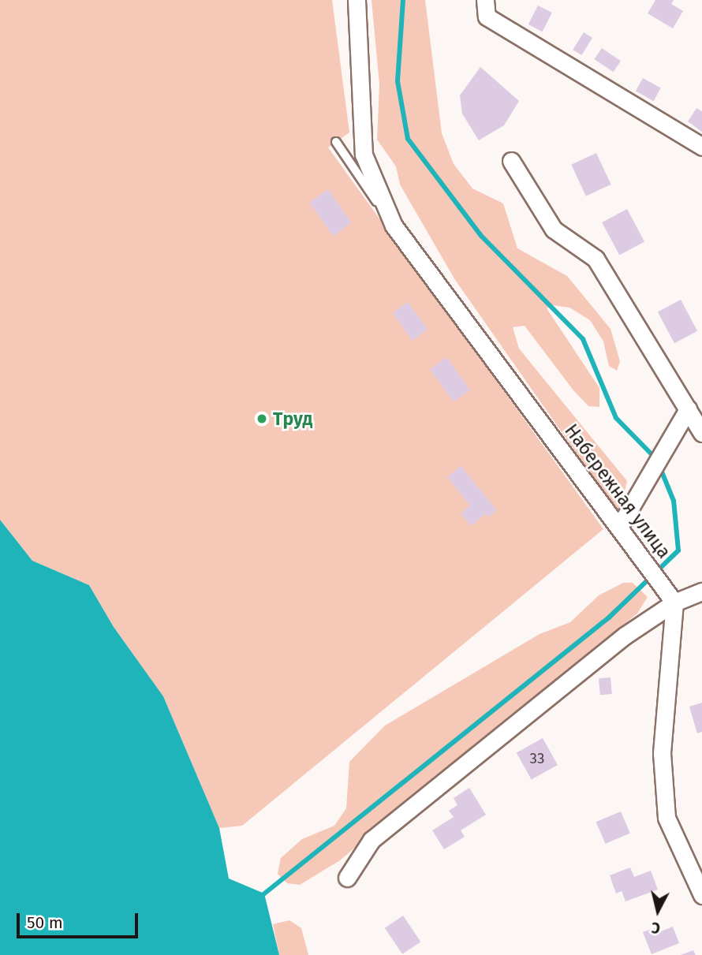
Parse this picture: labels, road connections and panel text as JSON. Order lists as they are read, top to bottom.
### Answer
{
  "streets": {
    "street": ["Набережная улица"]
  },
  "places": ["Труд"],
  "house_numbers": ["33"],
  "scale_bar": "50 m",
  "north": "bottom"
}
